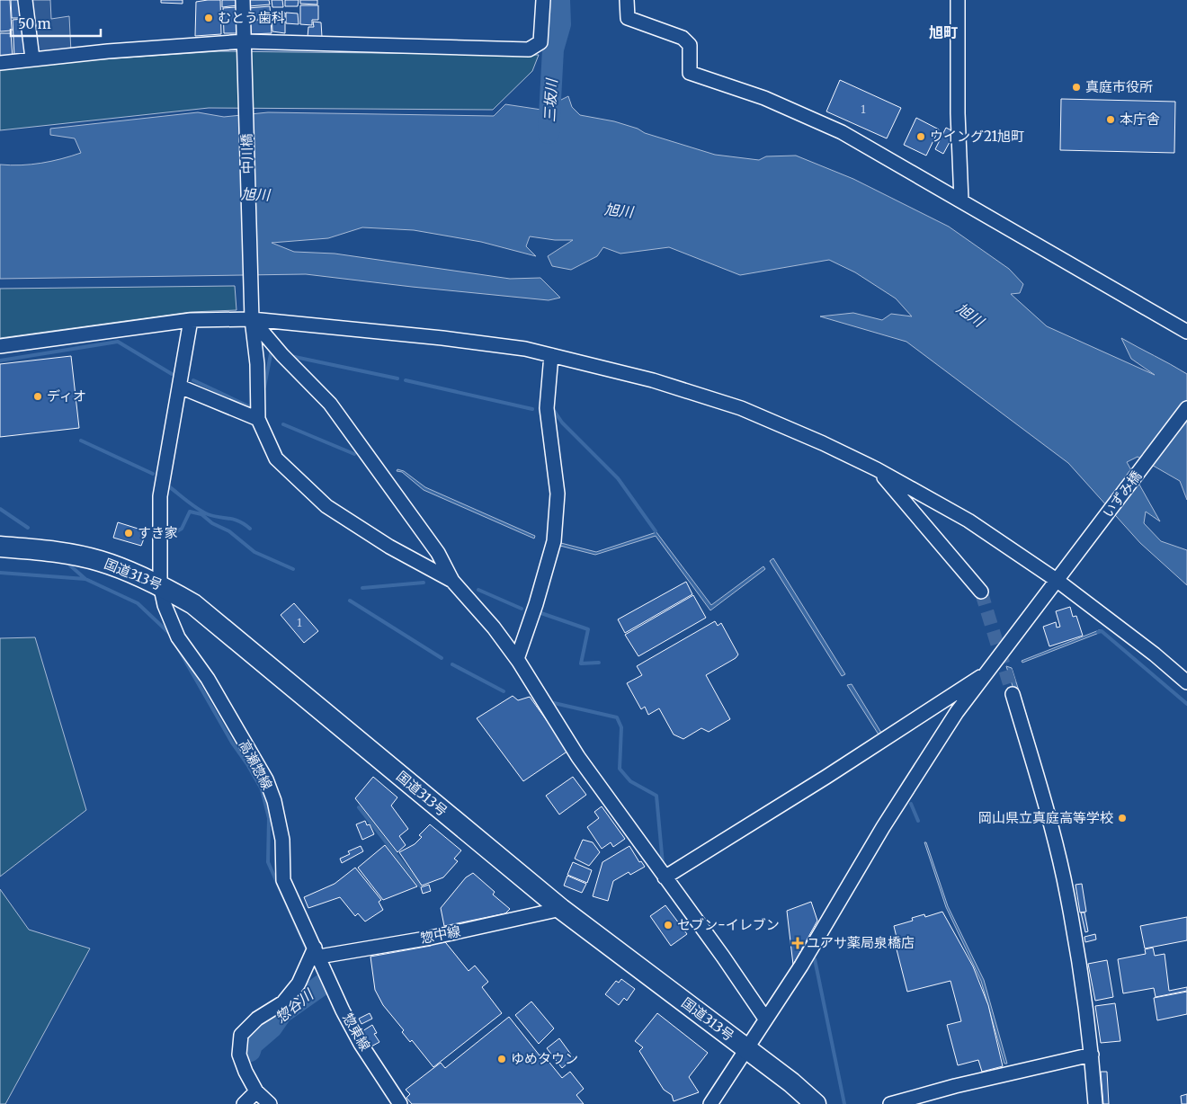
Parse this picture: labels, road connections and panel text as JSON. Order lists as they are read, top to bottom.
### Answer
{
  "streets": {
    "highway": ["国道313号"],
    "street": [
      "中川橋",
      "いずみ橋",
      "高瀬惣線",
      "惣中線",
      "惣東線"
    ]
  },
  "crossings": [
    ["いずみ橋", "国道313号"],
    ["国道313号", "高瀬惣線"],
    ["国道313号", "惣中線"],
    ["高瀬惣線", "惣中線"],
    ["高瀬惣線", "惣東線"],
    ["惣中線", "惣東線"]
  ],
  "districts": ["旭町"],
  "water": ["三坂川", "旭川", "惣谷川"],
  "places": {
    "other": [
      "むとう歯科",
      "真庭市役所",
      "本庁舎",
      "ウイング21旭町",
      "ディオ",
      "すき家",
      "岡山県立真庭高等学校",
      "セブン-イレブン",
      "ゆめタウン"
    ],
    "health": ["ユアサ薬局泉橋店"]
  },
  "house_numbers": ["1", "1"],
  "scale_bar": "50 m"
}
